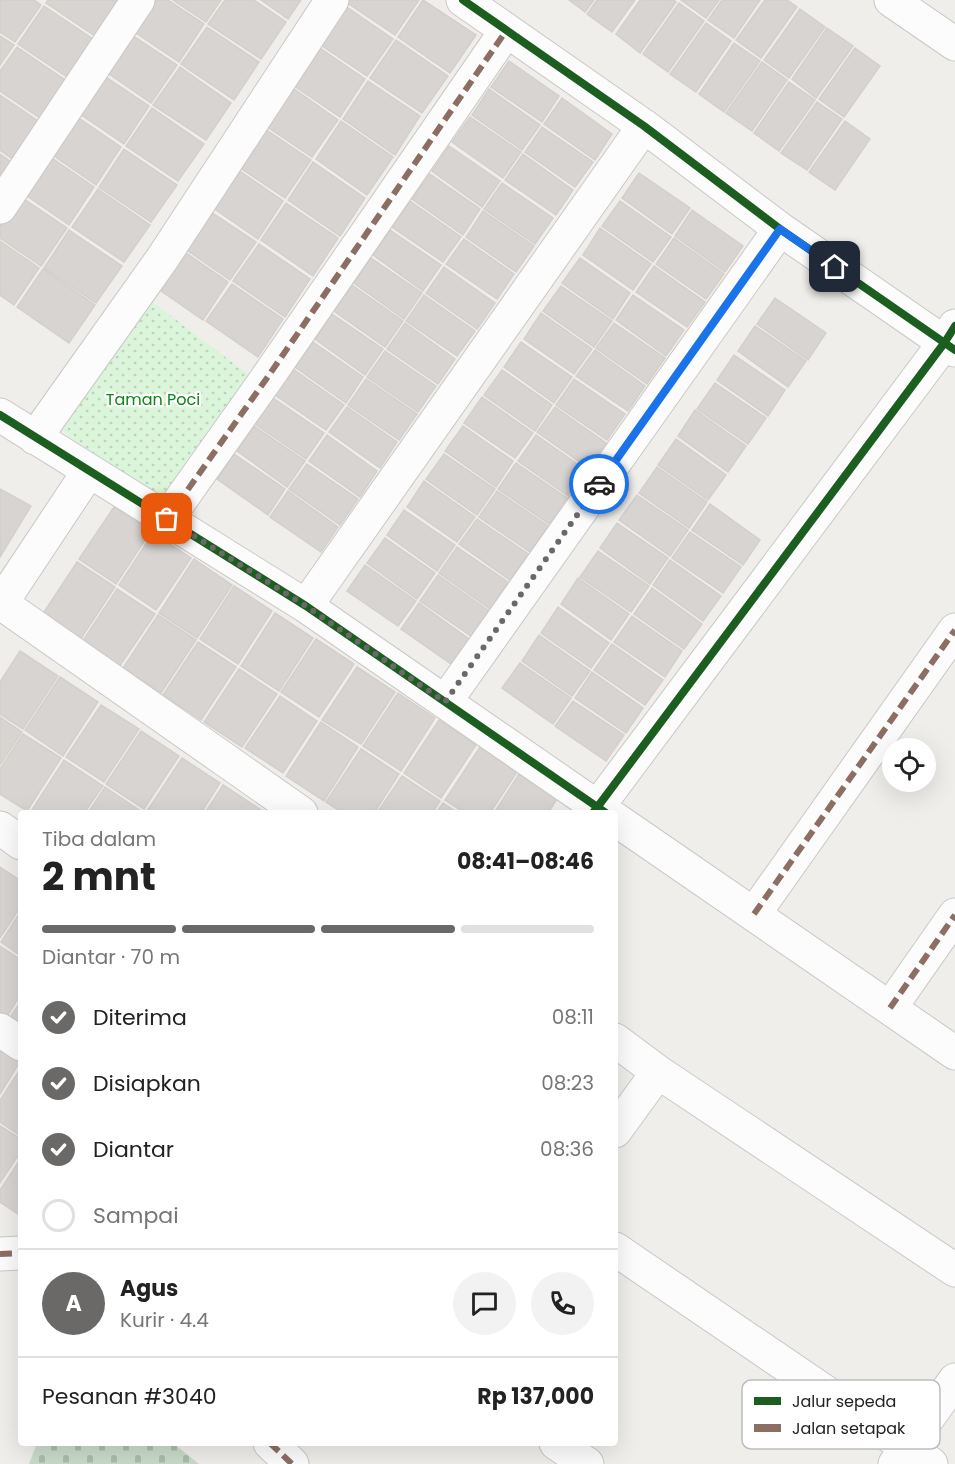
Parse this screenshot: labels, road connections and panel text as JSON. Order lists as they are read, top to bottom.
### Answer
{
  "parks": ["Taman Poci"],
  "legend": ["Jalur sepeda", "Jalan setapak"],
  "page": {
    "heading": ["2 mnt", "Tiba dalam", "08:41–08:46"],
    "panel": [
      "Agus",
      "Kurir · 4.4",
      "Pesanan #3040",
      "Rp 137,000"
    ],
    "bar": "Diantar · 70 m",
    "list": [
      ["Diterima", "08:11"],
      ["Disiapkan", "08:23"],
      ["Diantar", "08:36"],
      "Sampai"
    ],
    "round": "A"
  }
}
